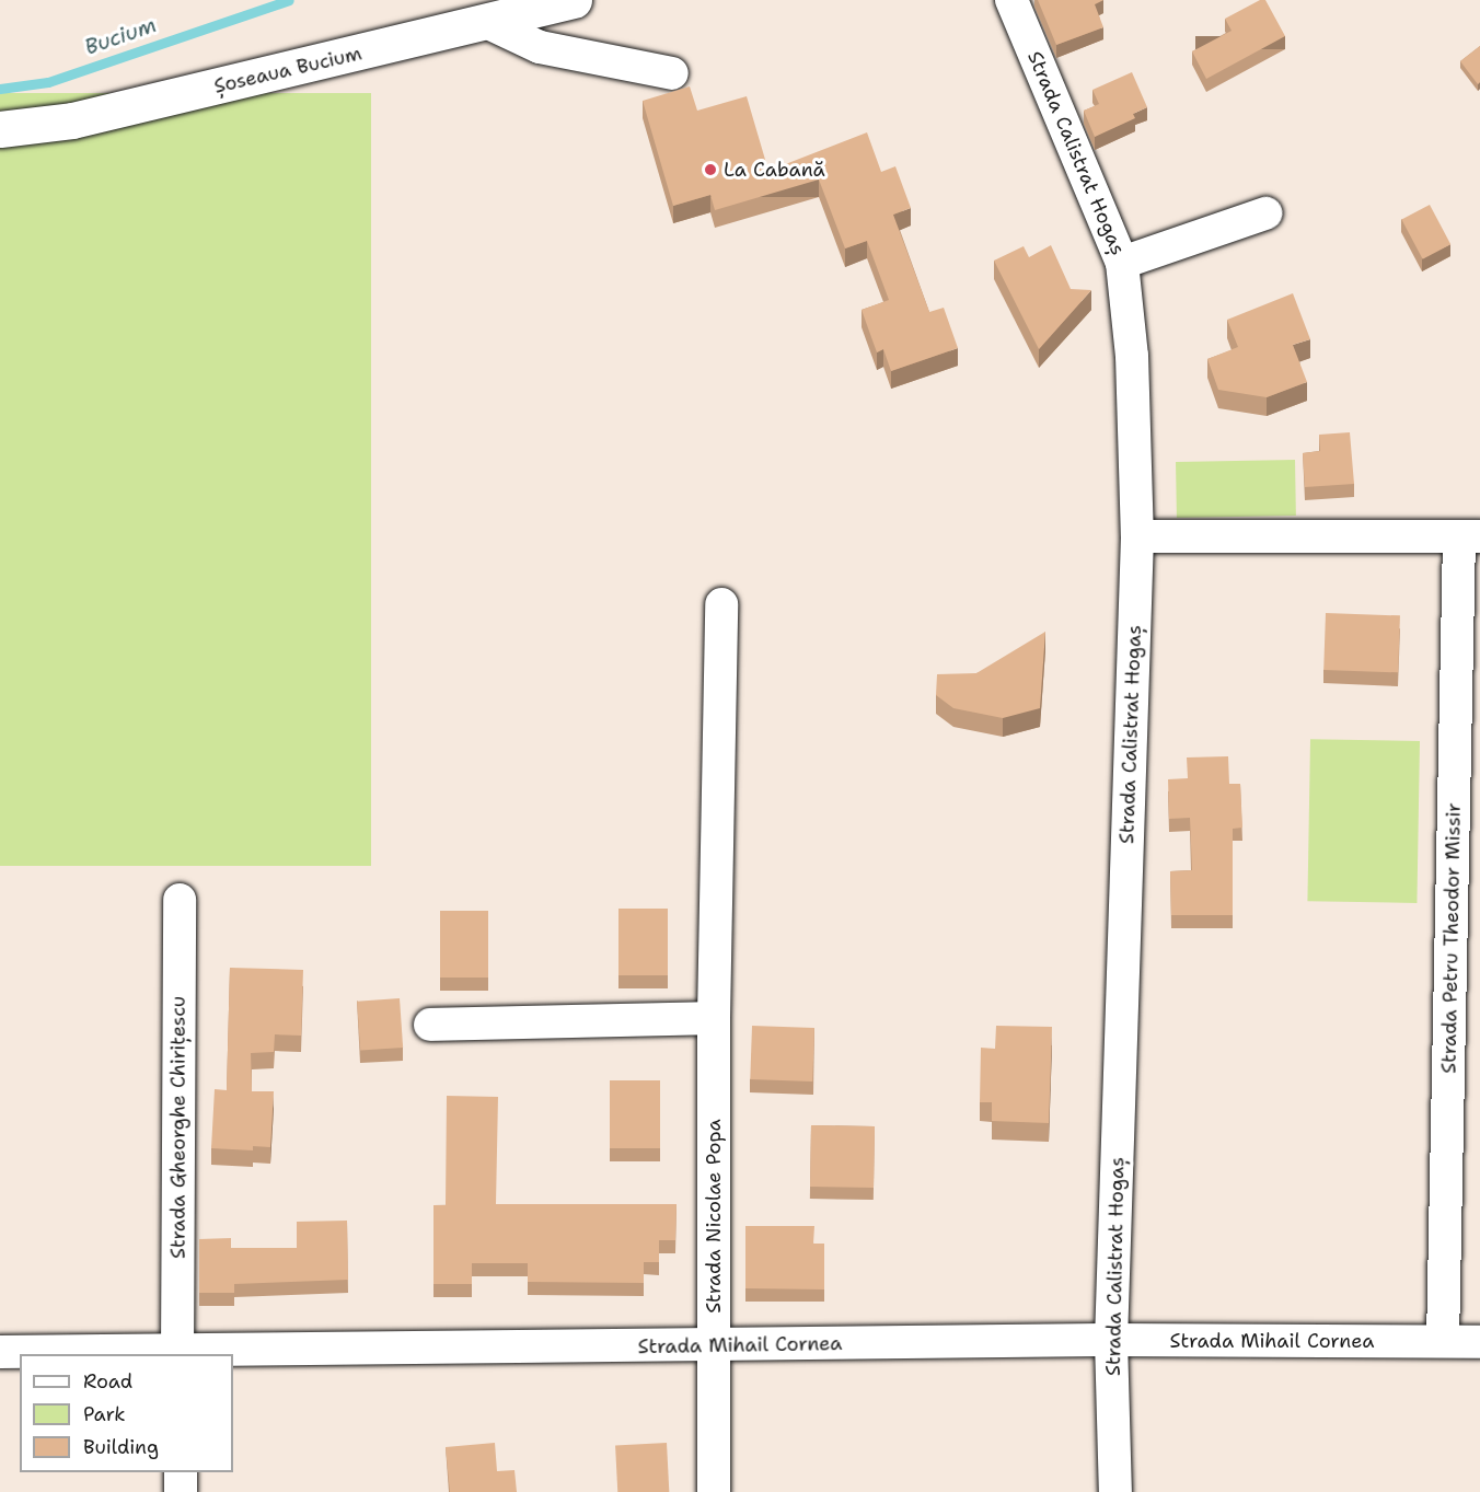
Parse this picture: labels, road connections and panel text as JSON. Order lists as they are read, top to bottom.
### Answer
{
  "streets": {
    "main road": ["Șoseaua Bucium"],
    "street": [
      "Strada Calistrat Hogaș",
      "Strada Petru Theodor Missir",
      "Strada Gheorghe Chirițescu",
      "Strada Nicolae Popa",
      "Strada Mihail Cornea"
    ]
  },
  "crossings": [
    ["Strada Calistrat Hogaș", "Strada Petru Theodor Missir"],
    ["Strada Calistrat Hogaș", "Strada Mihail Cornea"],
    ["Strada Petru Theodor Missir", "Strada Mihail Cornea"],
    ["Strada Gheorghe Chirițescu", "Strada Mihail Cornea"],
    ["Strada Nicolae Popa", "Strada Mihail Cornea"]
  ],
  "water": ["Bucium"],
  "places": ["La Cabană"],
  "legend": ["Road", "Park", "Building"]
}
